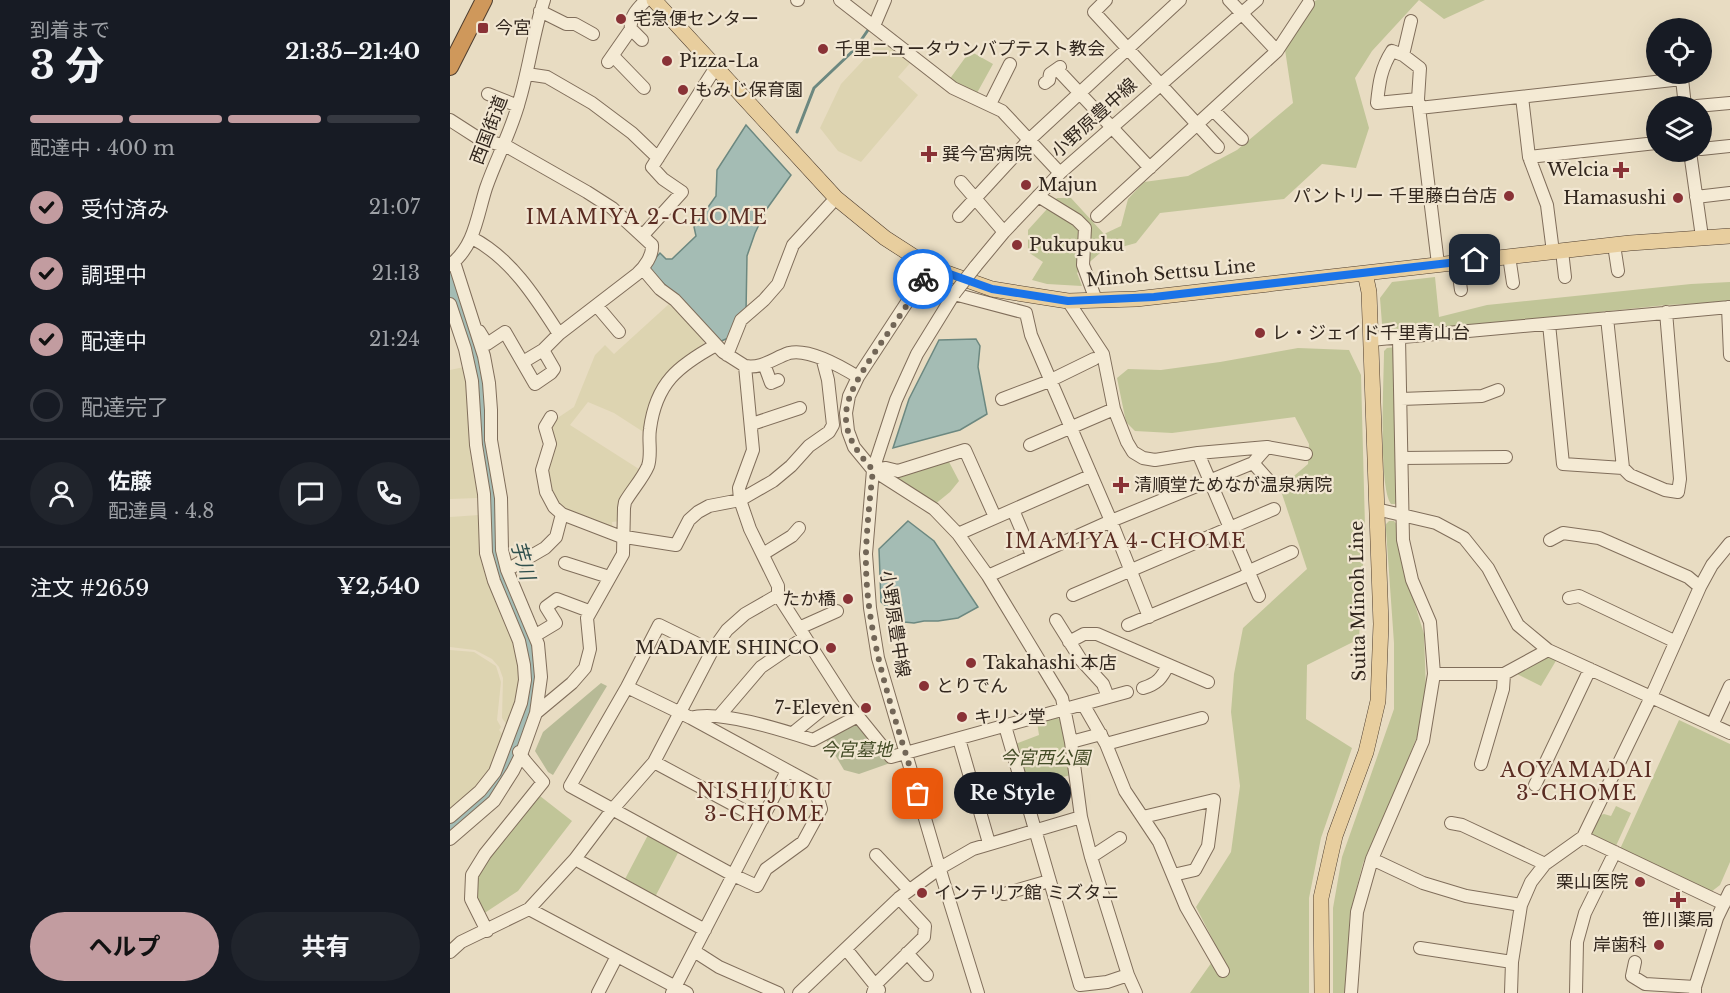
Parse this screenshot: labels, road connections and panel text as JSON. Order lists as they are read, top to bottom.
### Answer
{
  "streets": {
    "main road": ["Minoh Settsu Line", "Suita Minoh Line"],
    "street": ["小野原豊中線", "西国街道"]
  },
  "crossings": [
    ["Minoh Settsu Line", "Suita Minoh Line"]
  ],
  "districts": [
    "IMAMIYA 2-CHOME",
    "IMAMIYA 4-CHOME",
    "AOYAMADAI 3-CHOME",
    "NISHIJUKU 3-CHOME"
  ],
  "water": ["芋川"],
  "parks": ["今宮墓地", "今宮西公園"],
  "places": {
    "other": [
      "宅急便センター",
      "千里ニュータウンバプテスト教会",
      "Pizza-La",
      "もみじ保育園",
      "Majun",
      "パントリー 千里藤白台店",
      "Hamasushi",
      "Pukupuku",
      "レ・ジェイド千里青山台",
      "たか橋",
      "MADAME SHINCO",
      "Takahashi 本店",
      "とりでん",
      "7-Eleven",
      "キリン堂",
      "Re Style",
      "栗山医院",
      "インテリア館 ミズタニ",
      "岸歯科"
    ],
    "transit": ["今宮"],
    "health": [
      "巽今宮病院",
      "Welcia",
      "清順堂ためなが温泉病院",
      "笹川薬局"
    ]
  },
  "page": {
    "heading": ["3 分", "到着まで", "21:35–21:40"],
    "panel": [
      "佐藤",
      "配達員 · 4.8",
      "注文 #2659",
      "¥2,540"
    ],
    "bar": "配達中 · 400 m",
    "list": [
      ["受付済み", "21:07"],
      ["調理中", "21:13"],
      ["配達中", "21:24"],
      "配達完了"
    ],
    "bubble": "Re Style",
    "buttons": ["ヘルプ", "共有"]
  }
}
